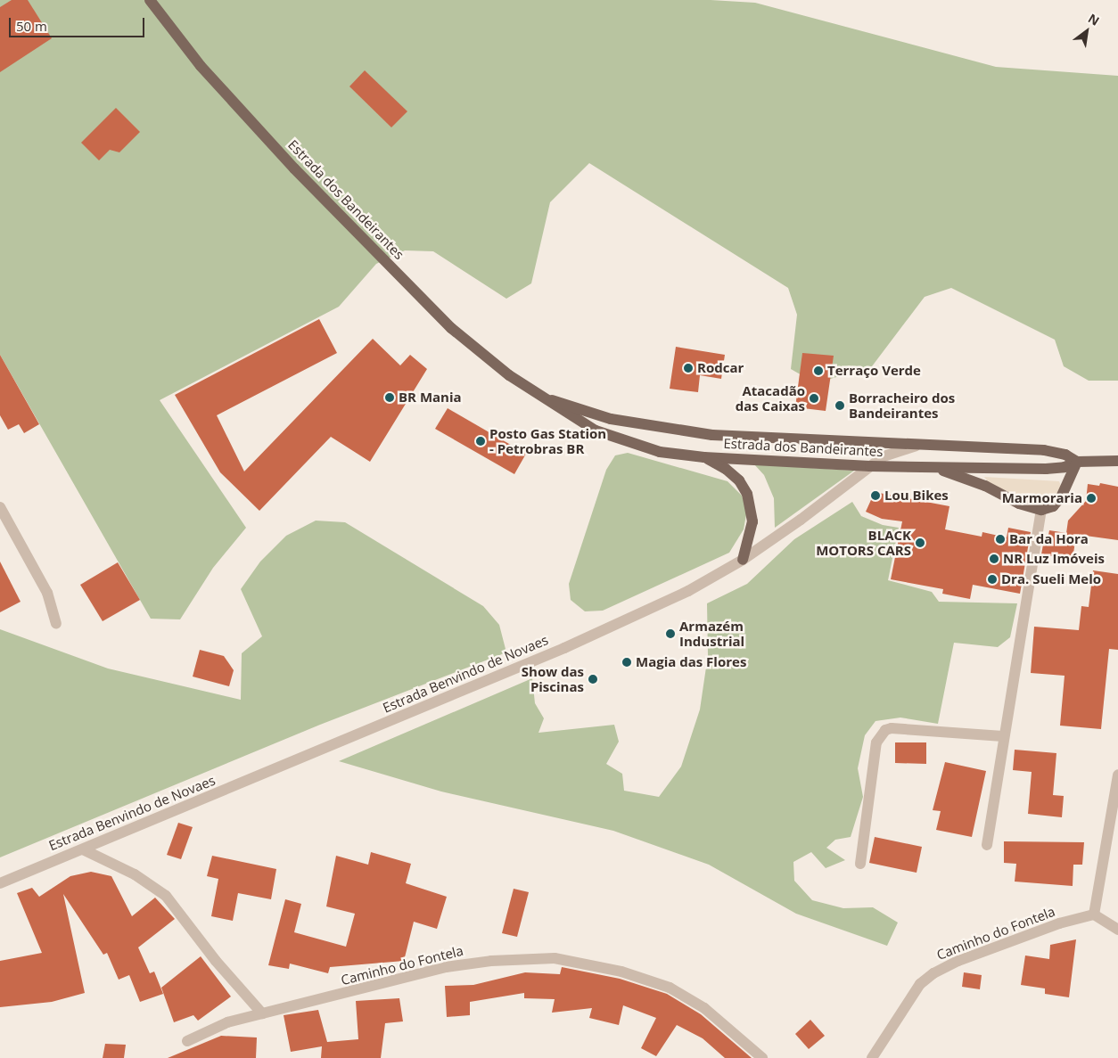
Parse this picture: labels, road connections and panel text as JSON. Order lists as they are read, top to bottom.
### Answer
{
  "streets": {
    "main road": ["Estrada dos Bandeirantes"],
    "street": ["Estrada Benvindo de Novaes", "Caminho do Fontela"]
  },
  "crossings": [
    ["Estrada dos Bandeirantes", "Estrada Benvindo de Novaes"]
  ],
  "places": [
    "Rodcar",
    "Terraço Verde",
    "BR Mania",
    "Atacadão das Caixas",
    "Borracheiro dos Bandeirantes",
    "Posto Gas Station - Petrobras BR",
    "Lou Bikes",
    "Marmoraria",
    "Bar da Hora",
    "BLACK MOTORS CARS",
    "NR Luz Imóveis",
    "Dra. Sueli Melo",
    "Armazém Industrial",
    "Magia das Flores",
    "Show das Piscinas"
  ],
  "scale_bar": "50 m",
  "north": "top right"
}
